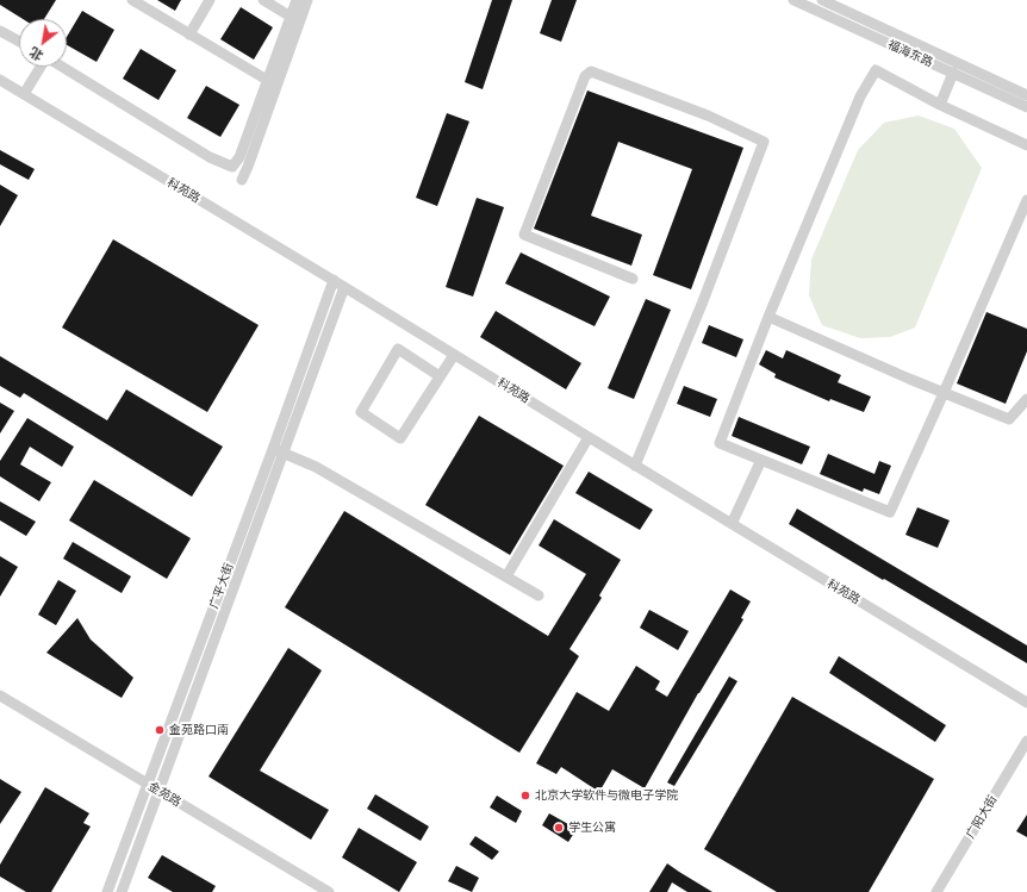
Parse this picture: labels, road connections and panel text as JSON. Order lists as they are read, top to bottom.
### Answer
{
  "streets": {
    "street": [
      "福海东路",
      "科苑路",
      "广平大街",
      "金苑路",
      "广阳大街"
    ]
  },
  "crossings": [
    ["科苑路", "广平大街"],
    ["广平大街", "金苑路"]
  ],
  "places": ["金苑路口南", "北京大学软件与微电子学院", "学生公寓"],
  "north": "bottom left"
}
